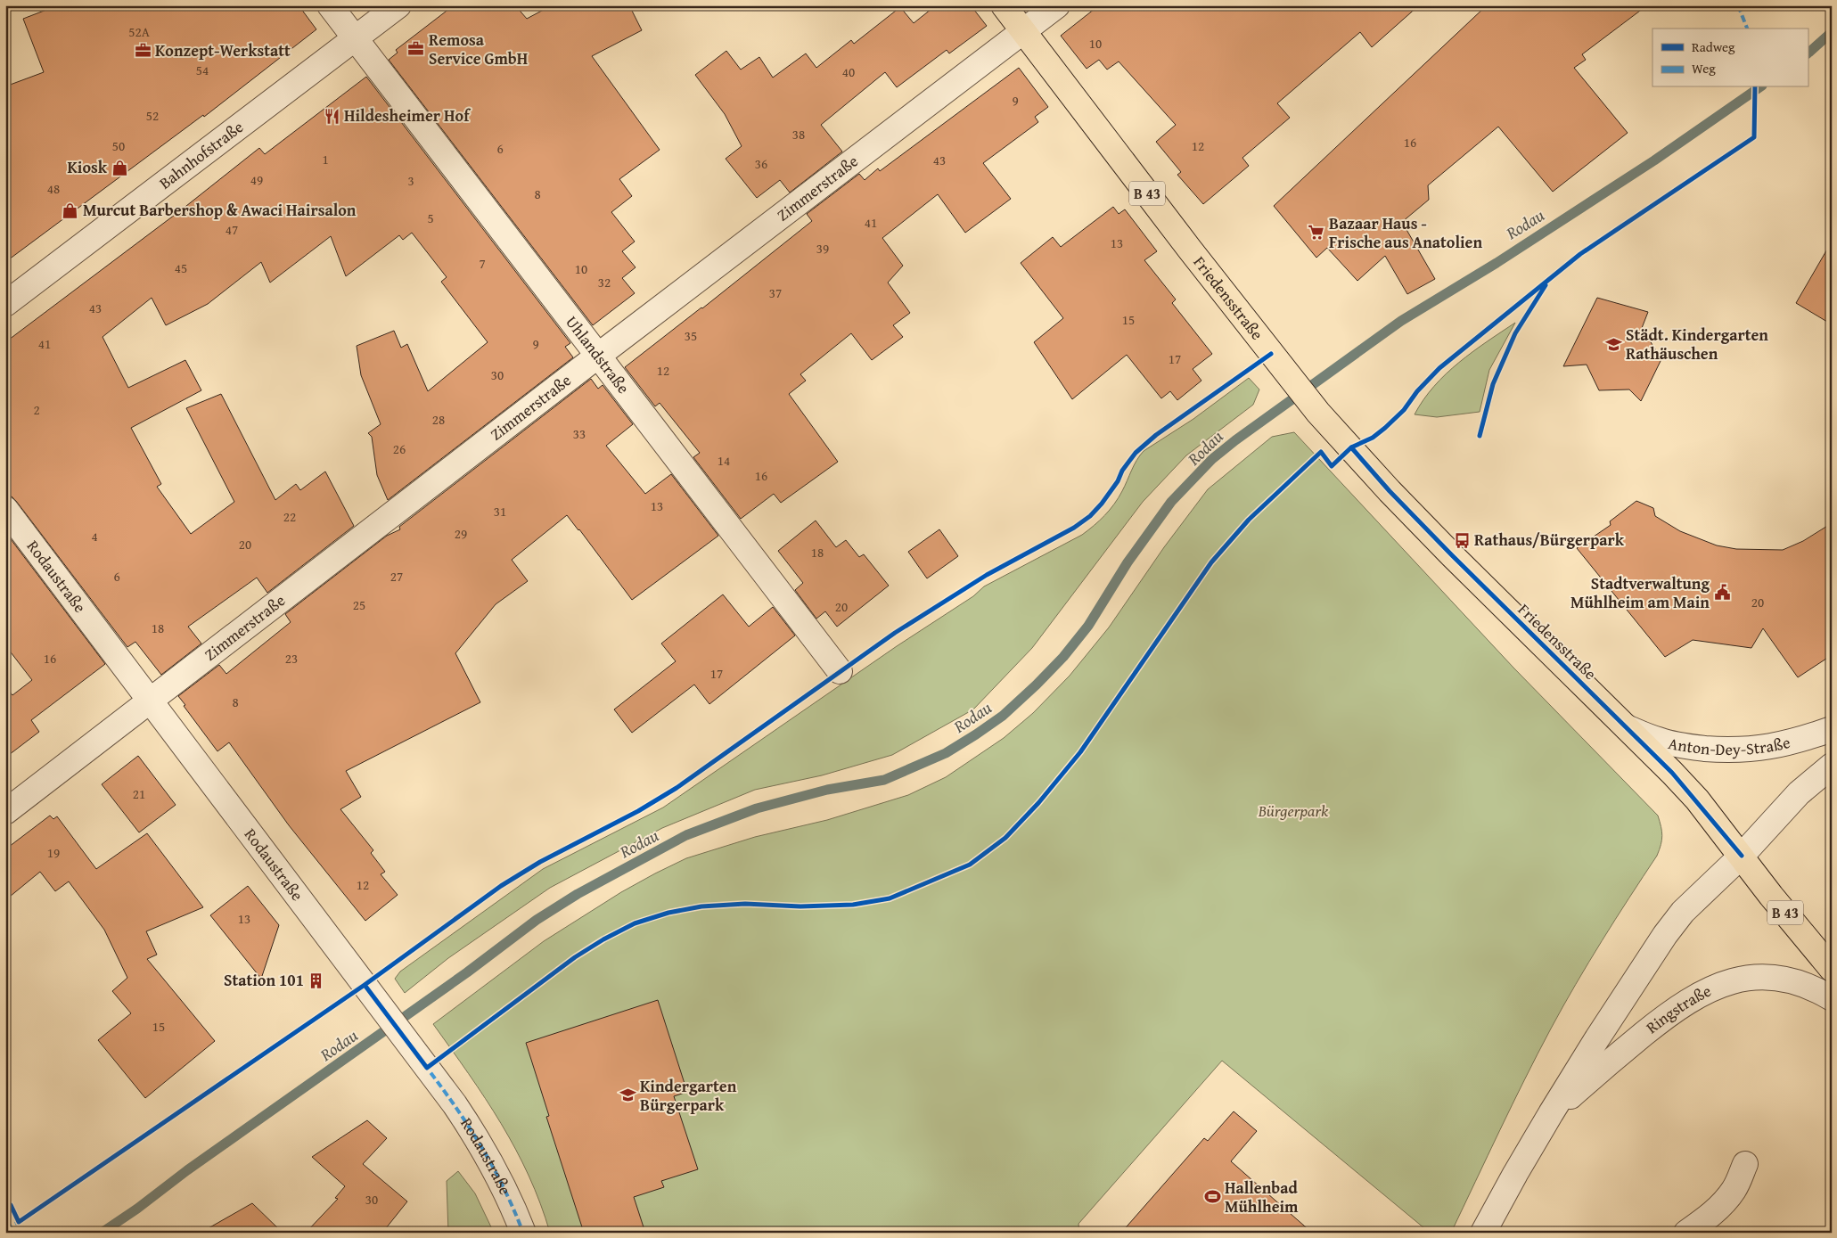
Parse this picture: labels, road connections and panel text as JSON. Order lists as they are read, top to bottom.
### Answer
{
  "streets": {
    "main road": ["B 43", "Friedensstraße"],
    "street": [
      "Bahnhofstraße",
      "Zimmerstraße",
      "Uhlandstraße",
      "Rodaustraße",
      "Anton-Dey-Straße",
      "Ringstraße"
    ]
  },
  "crossings": [
    ["Bahnhofstraße", "Uhlandstraße"],
    ["Zimmerstraße", "Friedensstraße"],
    ["Zimmerstraße", "Uhlandstraße"],
    ["Zimmerstraße", "Rodaustraße"],
    ["Friedensstraße", "Anton-Dey-Straße"],
    ["Friedensstraße", "Ringstraße"]
  ],
  "water": ["Rodau"],
  "parks": ["Bürgerpark"],
  "places": {
    "office": ["Remosa Service GmbH", "Konzept-Werkstatt"],
    "restaurant": ["Hildesheimer Hof"],
    "shop": ["Kiosk", "Murcut Barbershop & Awaci Hairsalon"],
    "supermarket": ["Bazaar Haus - Frische aus Anatolien"],
    "school or university": ["Städt. Kindergarten Rathäuschen", "Kindergarten Bürgerpark"],
    "bus stop": ["Rathaus/Bürgerpark"],
    "public building": ["Stadtverwaltung Mühlheim am Main"],
    "building": ["Station 101"],
    "sports": ["Hallenbad Mühlheim"]
  },
  "house_numbers": [
    "52A",
    "10",
    "54",
    "40",
    "9",
    "52",
    "38",
    "16",
    "50",
    "12",
    "6",
    "1",
    "43",
    "36",
    "49",
    "3",
    "48",
    "8",
    "5",
    "41",
    "47",
    "13",
    "39",
    "7",
    "45",
    "10",
    "32",
    "37",
    "43",
    "15",
    "35",
    "41",
    "9",
    "17",
    "12",
    "30",
    "2",
    "28",
    "33",
    "26",
    "14",
    "16",
    "13",
    "31",
    "22",
    "29",
    "4",
    "20",
    "18",
    "6",
    "27",
    "20",
    "25",
    "20",
    "18",
    "16",
    "23",
    "17",
    "8",
    "21",
    "19",
    "12",
    "13",
    "15",
    "30"
  ],
  "legend": ["Radweg", "Weg"]
}
